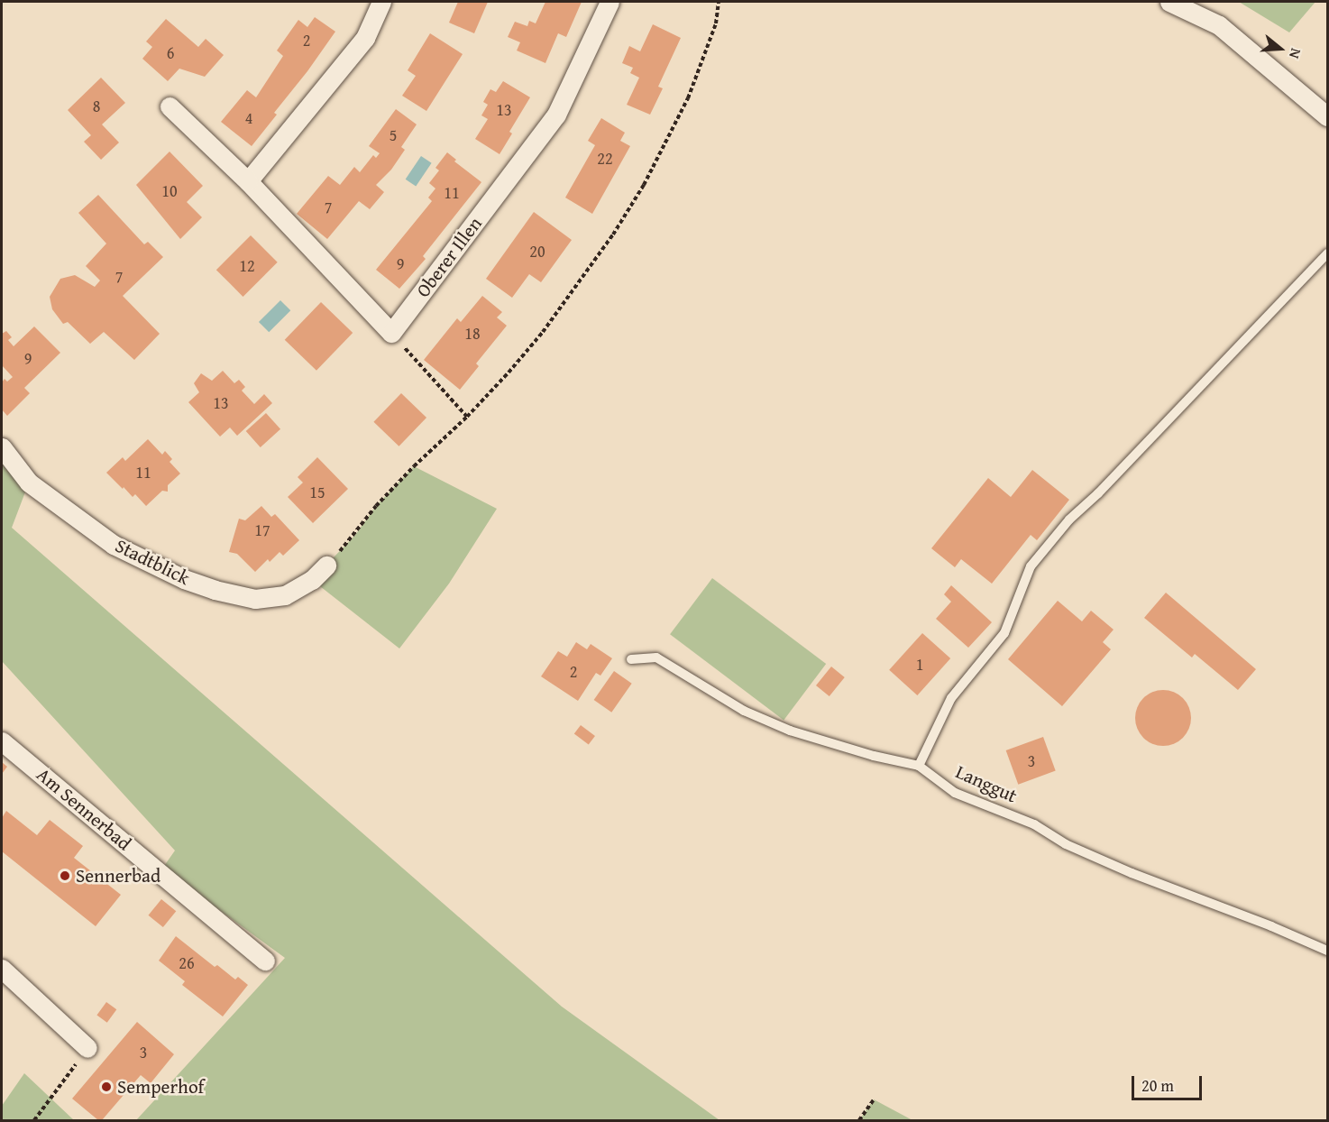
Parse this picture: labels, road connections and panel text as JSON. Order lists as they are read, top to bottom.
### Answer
{
  "streets": {
    "street": ["Oberer Illen", "Stadtblick", "Am Sennerbad"],
    "lane": ["Langgut"]
  },
  "places": ["Sennerbad", "Semperhof"],
  "house_numbers": [
    "2",
    "6",
    "8",
    "13",
    "4",
    "5",
    "22",
    "10",
    "11",
    "7",
    "20",
    "9",
    "12",
    "7",
    "18",
    "9",
    "13",
    "11",
    "15",
    "17",
    "1",
    "2",
    "3",
    "26",
    "3"
  ],
  "scale_bar": "20 m",
  "north": "right"
}
